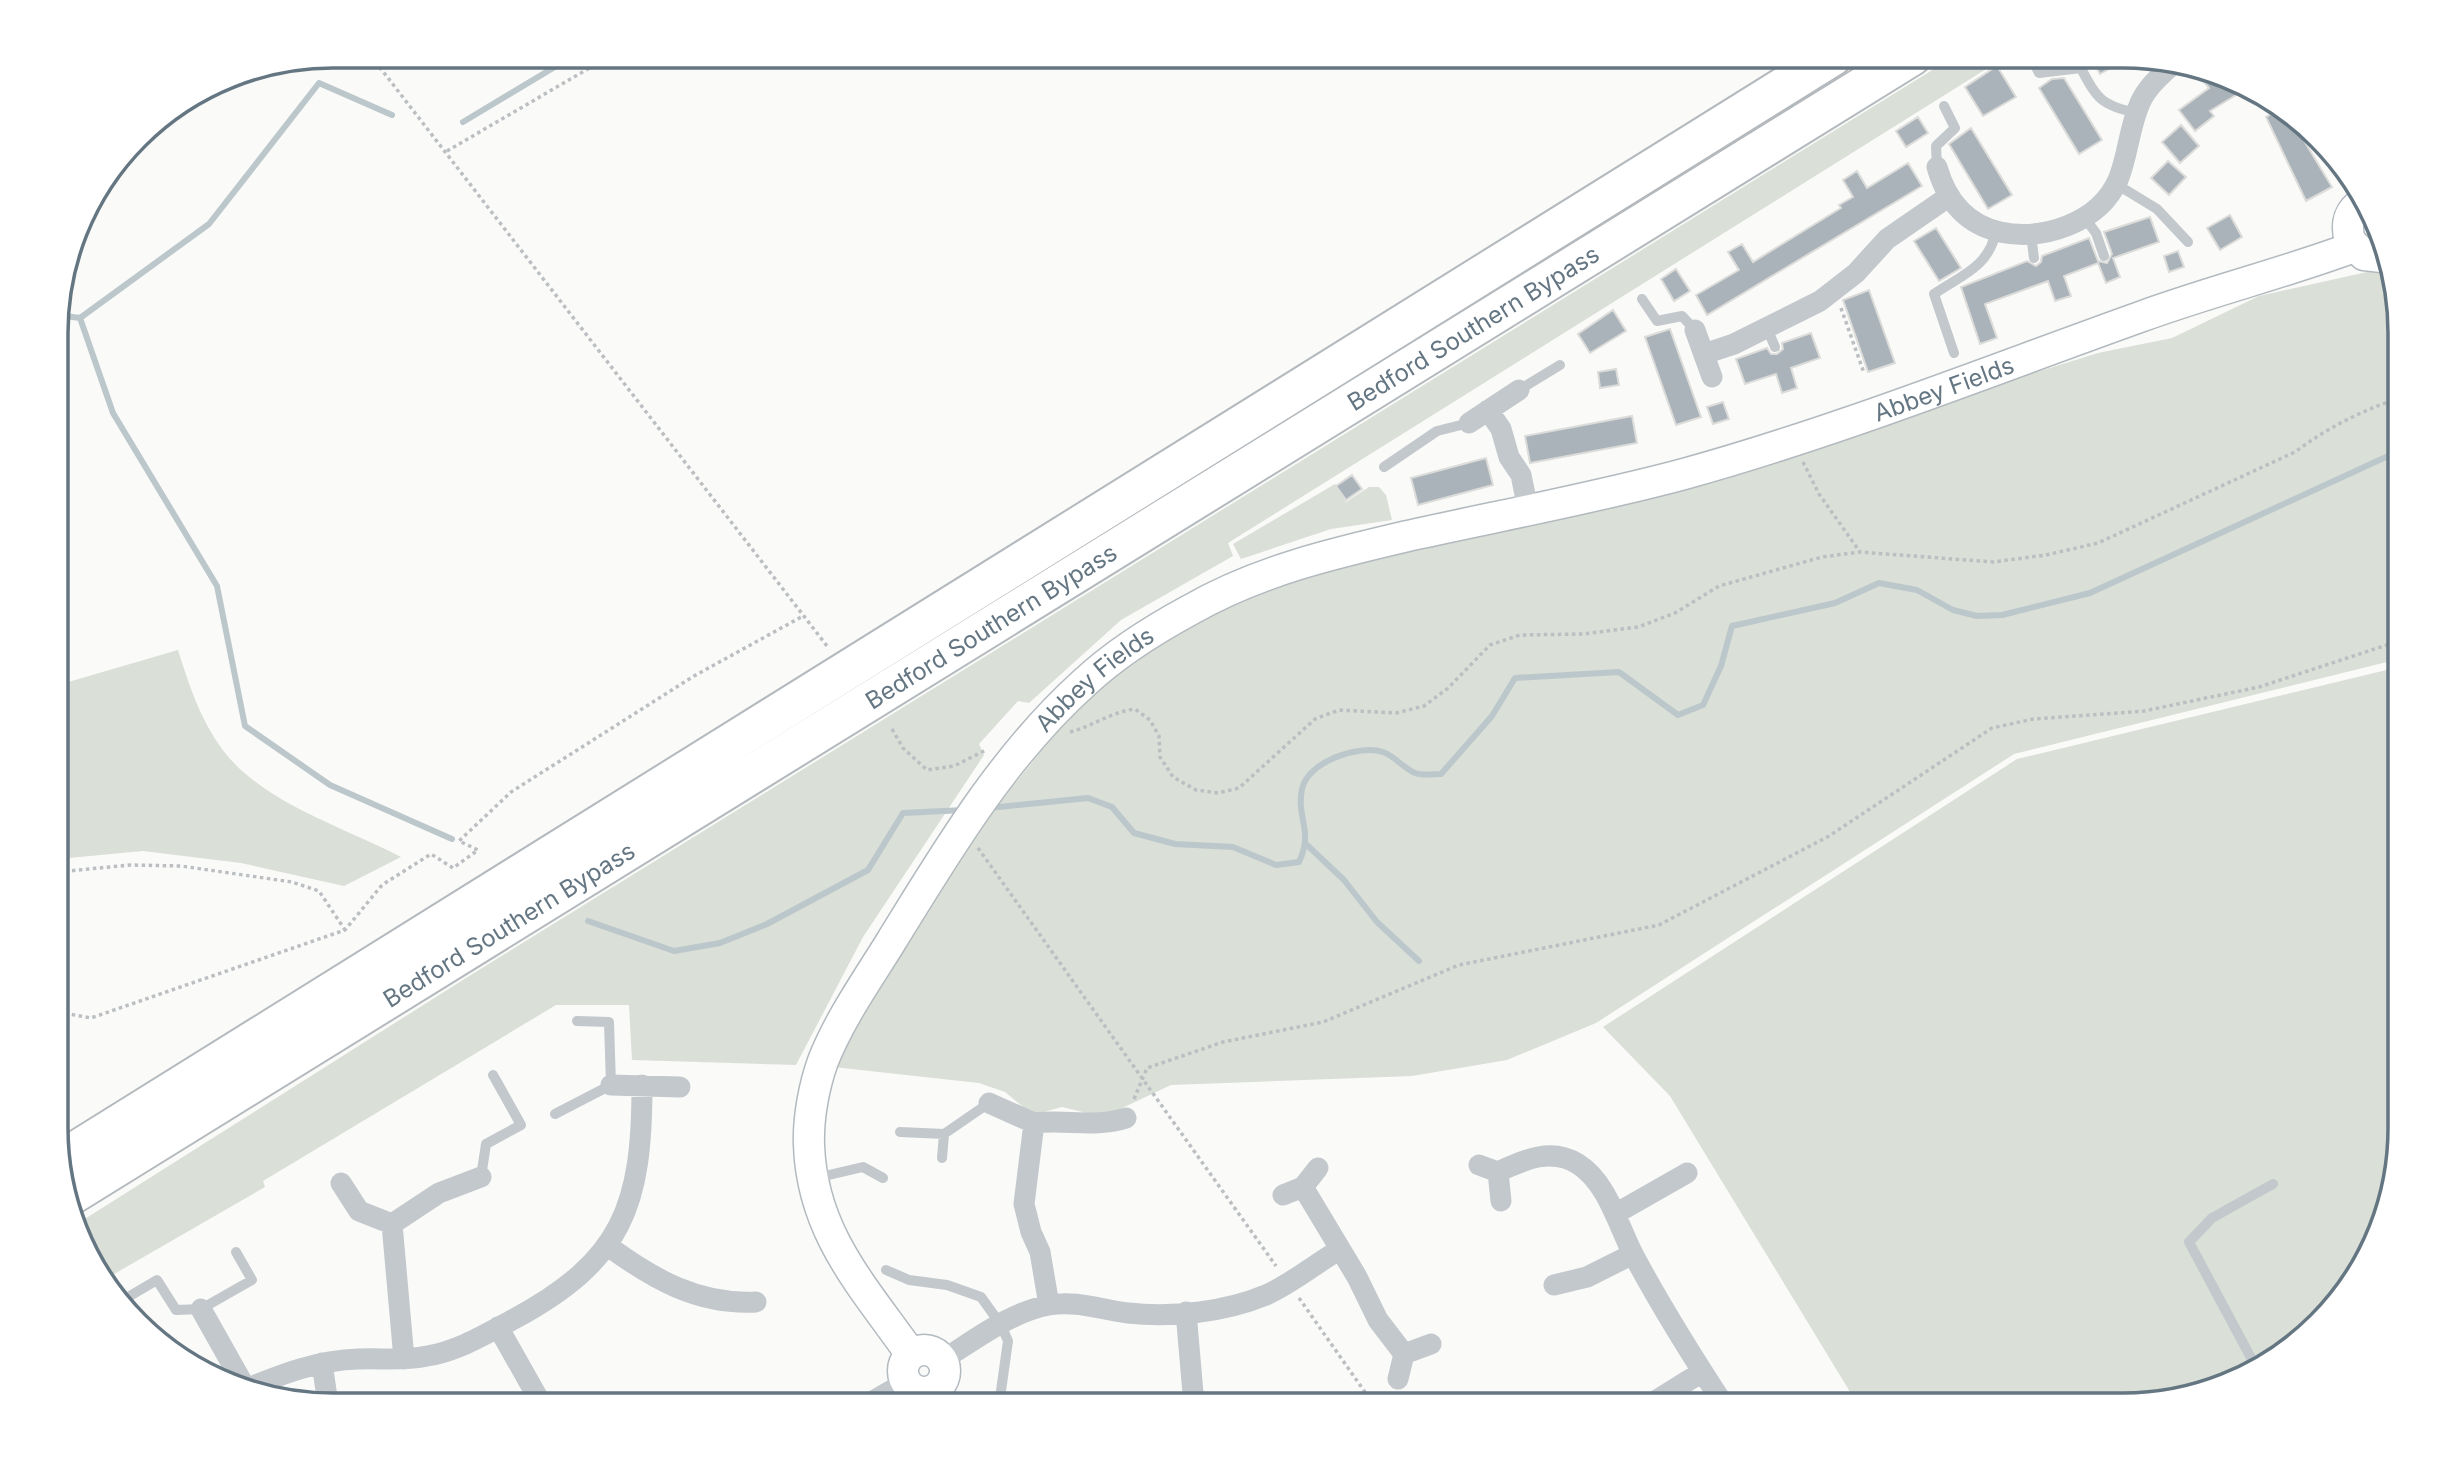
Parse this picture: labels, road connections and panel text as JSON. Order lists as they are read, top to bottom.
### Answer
{
  "streets": {
    "highway": ["Bedford Southern Bypass"],
    "street": ["Abbey Fields"]
  }
}
